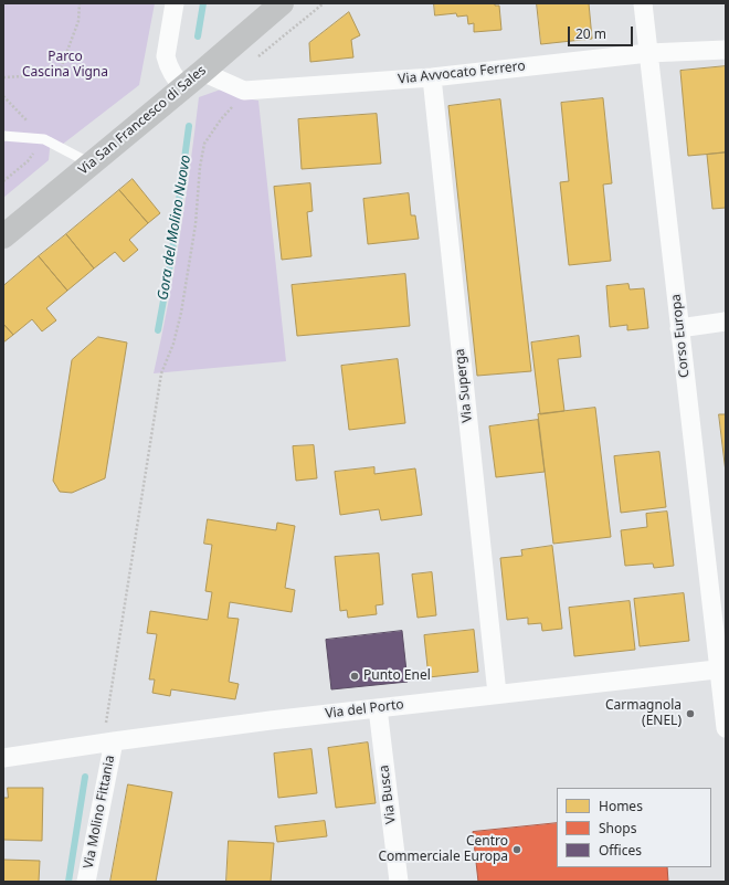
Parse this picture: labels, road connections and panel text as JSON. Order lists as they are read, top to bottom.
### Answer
{
  "streets": {
    "main road": ["Via San Francesco di Sales"],
    "street": [
      "Via Avvocato Ferrero",
      "Corso Europa",
      "Via Superga",
      "Via del Porto",
      "Via Busca",
      "Via Molino Fittania"
    ]
  },
  "crossings": [
    ["Via Avvocato Ferrero", "Via San Francesco di Sales"],
    ["Via Avvocato Ferrero", "Corso Europa"],
    ["Via Avvocato Ferrero", "Via Superga"],
    ["Corso Europa", "Via del Porto"],
    ["Via Superga", "Via del Porto"],
    ["Via del Porto", "Via Busca"],
    ["Via del Porto", "Via Molino Fittania"]
  ],
  "water": ["Gora del Molino Nuovo"],
  "parks": ["Parco Cascina Vigna"],
  "places": ["Punto Enel", "Carmagnola (ENEL)", "Centro Commerciale Europa"],
  "legend": ["Homes", "Shops", "Offices"],
  "scale_bar": "20 m"
}
